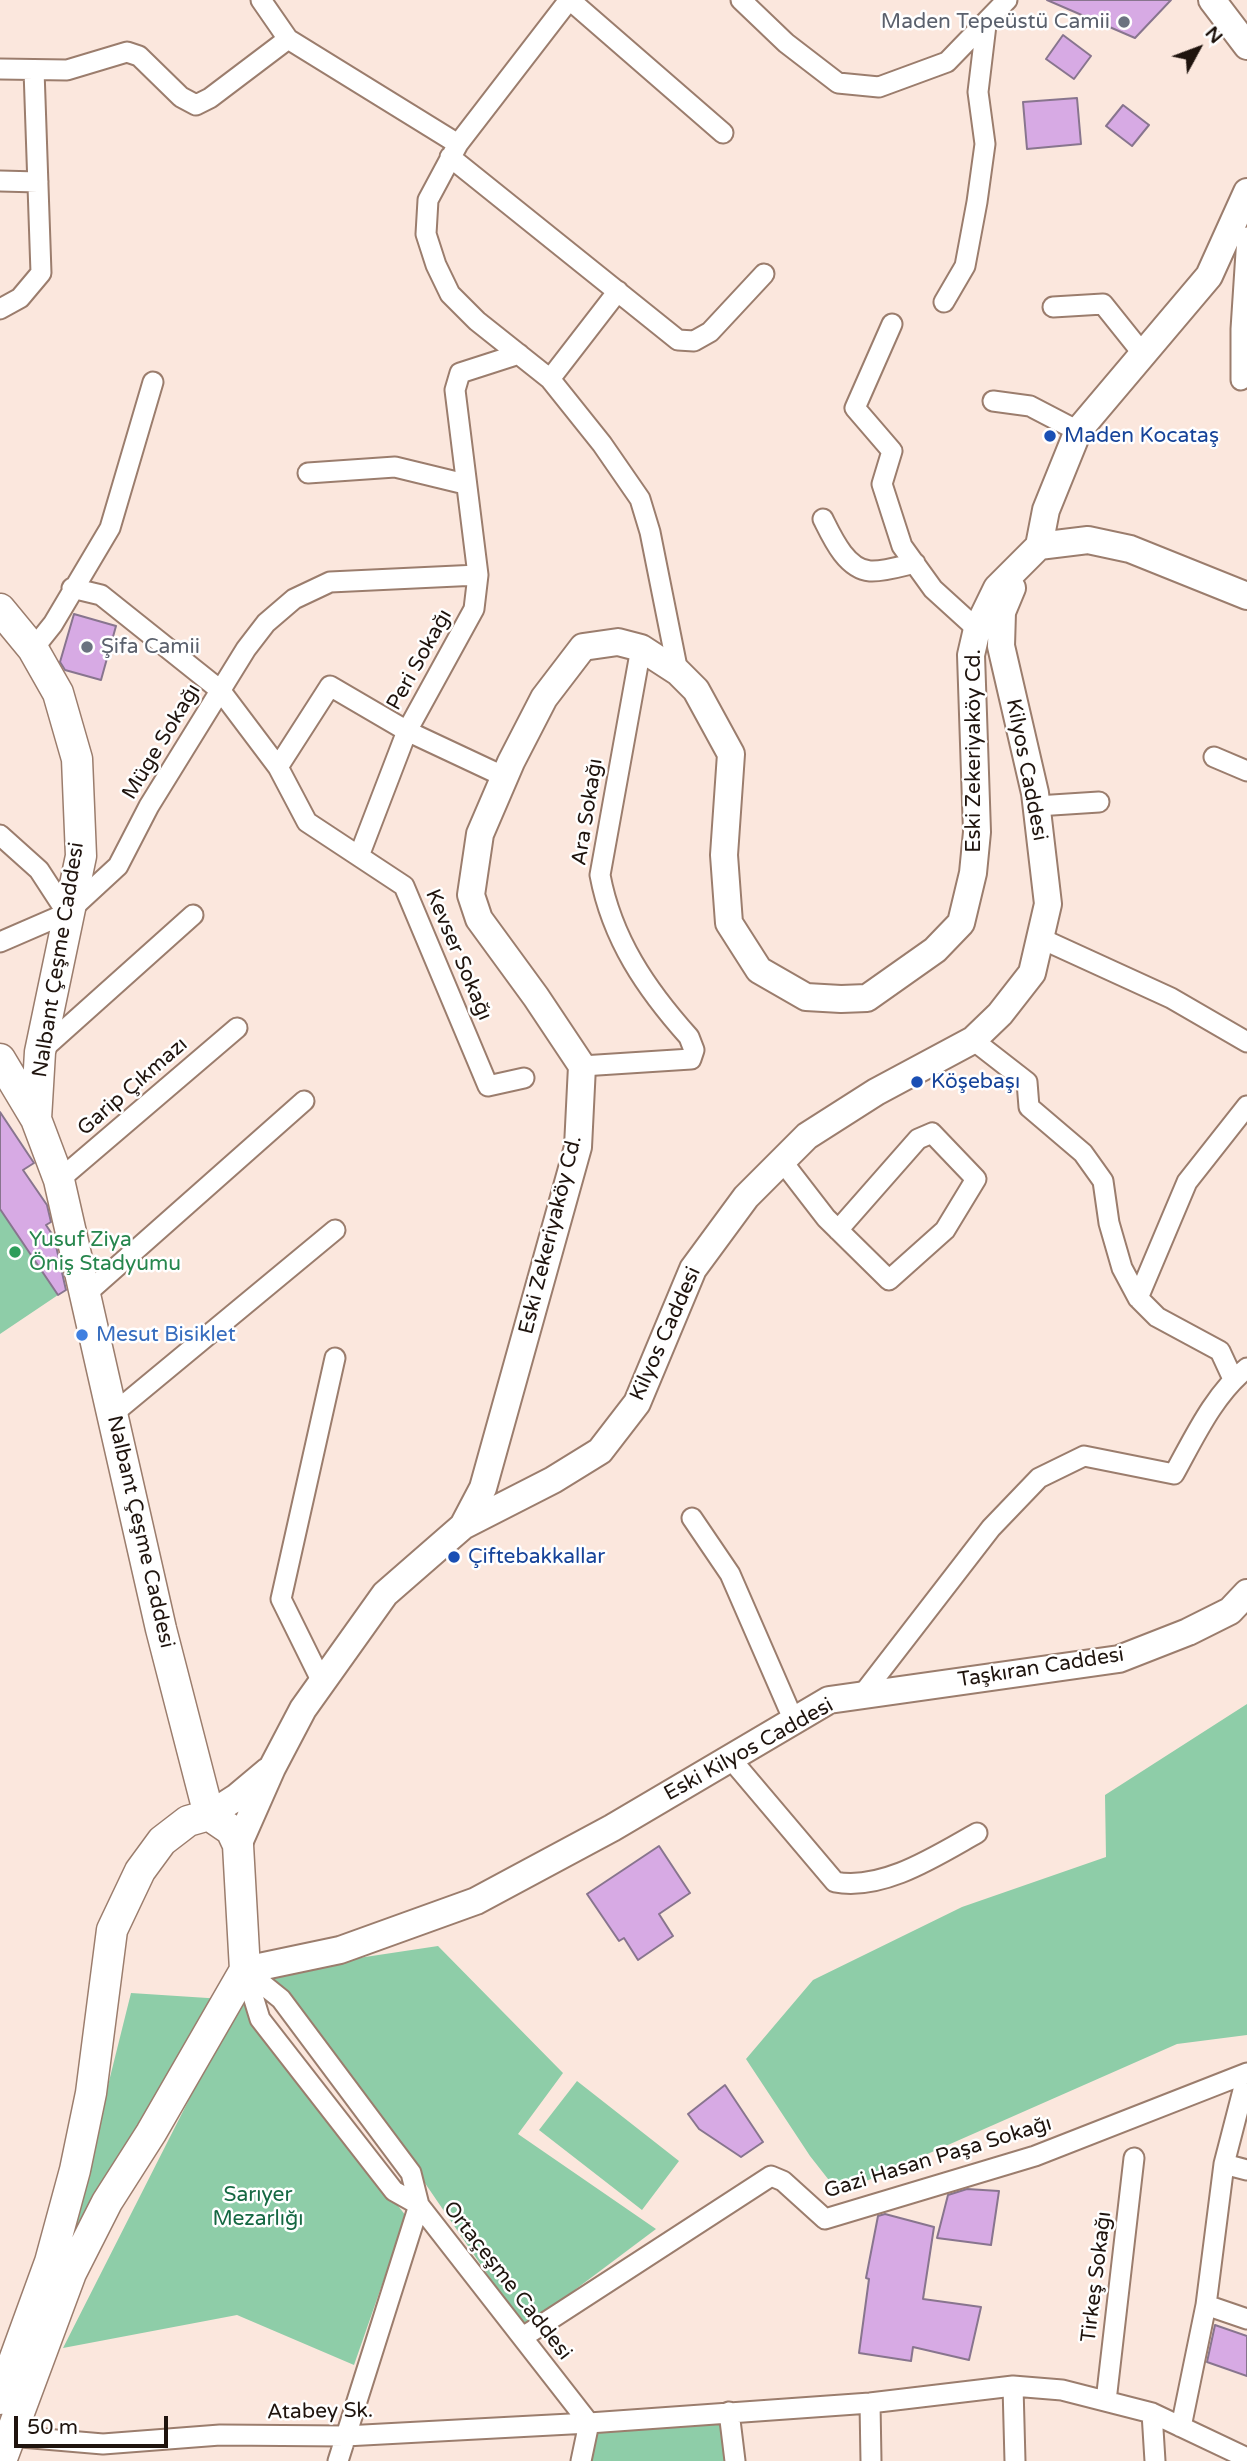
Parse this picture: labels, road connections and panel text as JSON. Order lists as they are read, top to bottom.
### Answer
{
  "streets": {
    "main road": ["Nalbant Çeşme Caddesi"],
    "street": [
      "Peri Sokağı",
      "Müge Sokağı",
      "Eski Zekeriyaköy Cd.",
      "Kilyos Caddesi",
      "Ara Sokağı",
      "Kevser Sokağı",
      "Garip Çıkmazı",
      "Taşkıran Caddesi",
      "Eski Kilyos Caddesi",
      "Gazi Hasan Paşa Sokağı",
      "Tirkeş Sokağı",
      "Ortaçeşme Caddesi",
      "Atabey Sk."
    ]
  },
  "crossings": [
    ["Peri Sokağı", "Müge Sokağı"],
    ["Peri Sokağı", "Kevser Sokağı"],
    ["Müge Sokağı", "Kevser Sokağı"],
    ["Müge Sokağı", "Nalbant Çeşme Caddesi"],
    ["Eski Zekeriyaköy Cd.", "Kilyos Caddesi"],
    ["Eski Zekeriyaköy Cd.", "Ara Sokağı"],
    ["Nalbant Çeşme Caddesi", "Garip Çıkmazı"],
    ["Taşkıran Caddesi", "Eski Kilyos Caddesi"],
    ["Eski Kilyos Caddesi", "Ortaçeşme Caddesi"],
    ["Gazi Hasan Paşa Sokağı", "Ortaçeşme Caddesi"],
    ["Tirkeş Sokağı", "Atabey Sk."],
    ["Ortaçeşme Caddesi", "Atabey Sk."]
  ],
  "parks": ["Sarıyer Mezarlığı"],
  "places": [
    "Maden Tepeüstü Camii",
    "Maden Kocataş",
    "Şifa Camii",
    "Köşebaşı",
    "Yusuf Ziya Öniş Stadyumu",
    "Mesut Bisiklet",
    "Çiftebakkallar"
  ],
  "scale_bar": "50 m",
  "north": "top right"
}
